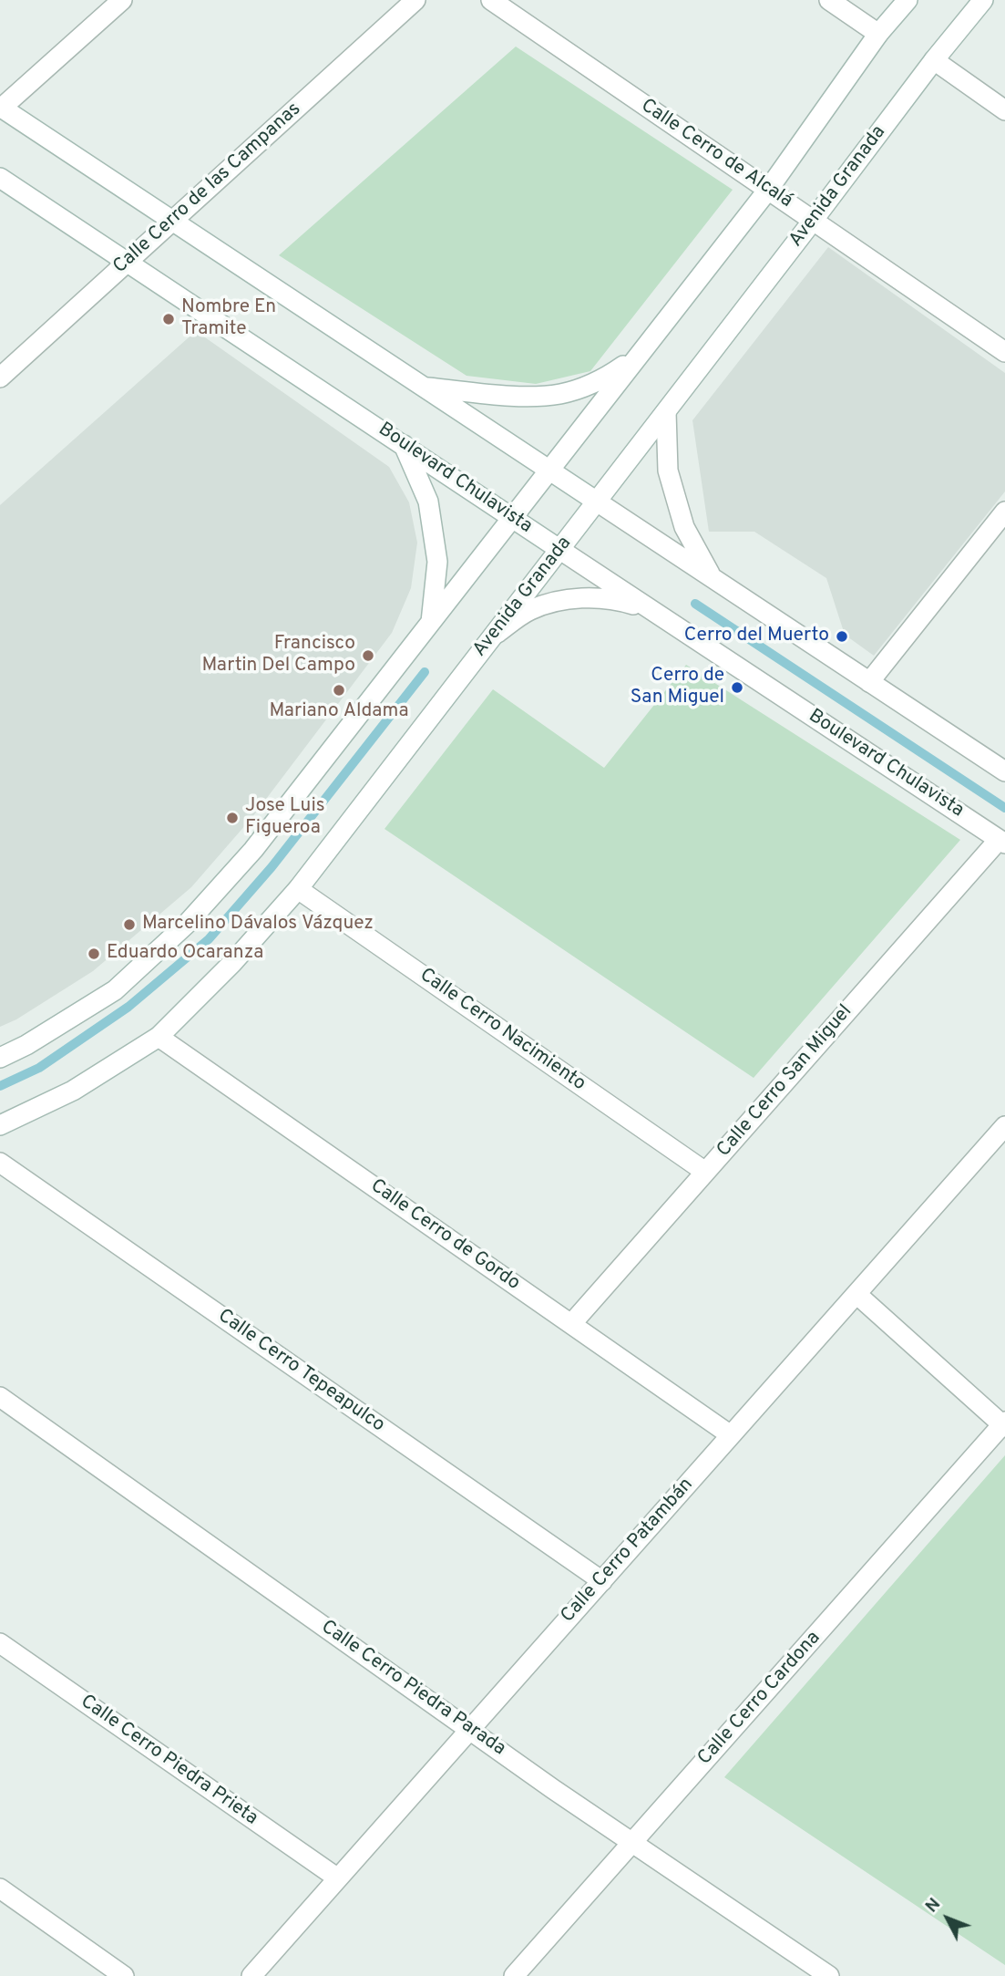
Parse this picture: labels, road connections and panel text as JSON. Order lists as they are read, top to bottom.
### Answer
{
  "streets": {
    "street": [
      "Calle Cerro de Alcalá",
      "Avenida Granada",
      "Calle Cerro de las Campanas",
      "Boulevard Chulavista",
      "Calle Cerro Nacimiento",
      "Calle Cerro San Miguel",
      "Calle Cerro de Gordo",
      "Calle Cerro Tepeapulco",
      "Calle Cerro Patambán",
      "Calle Cerro Piedra Parada",
      "Calle Cerro Cardona",
      "Calle Cerro Piedra Prieta"
    ]
  },
  "crossings": [
    ["Calle Cerro de Alcalá", "Avenida Granada"],
    ["Avenida Granada", "Boulevard Chulavista"],
    ["Avenida Granada", "Calle Cerro Nacimiento"],
    ["Avenida Granada", "Calle Cerro de Gordo"],
    ["Calle Cerro de las Campanas", "Boulevard Chulavista"],
    ["Boulevard Chulavista", "Calle Cerro San Miguel"],
    ["Calle Cerro Nacimiento", "Calle Cerro San Miguel"],
    ["Calle Cerro San Miguel", "Calle Cerro de Gordo"],
    ["Calle Cerro de Gordo", "Calle Cerro Patambán"],
    ["Calle Cerro Tepeapulco", "Calle Cerro Patambán"],
    ["Calle Cerro Patambán", "Calle Cerro Piedra Parada"],
    ["Calle Cerro Patambán", "Calle Cerro Piedra Prieta"],
    ["Calle Cerro Piedra Parada", "Calle Cerro Cardona"]
  ],
  "places": [
    "Nombre En Tramite",
    "Cerro del Muerto",
    "Francisco Martin Del Campo",
    "Cerro de San Miguel",
    "Mariano Aldama",
    "Jose Luis Figueroa",
    "Marcelino Dávalos Vázquez",
    "Eduardo Ocaranza"
  ],
  "north": "top left"
}
